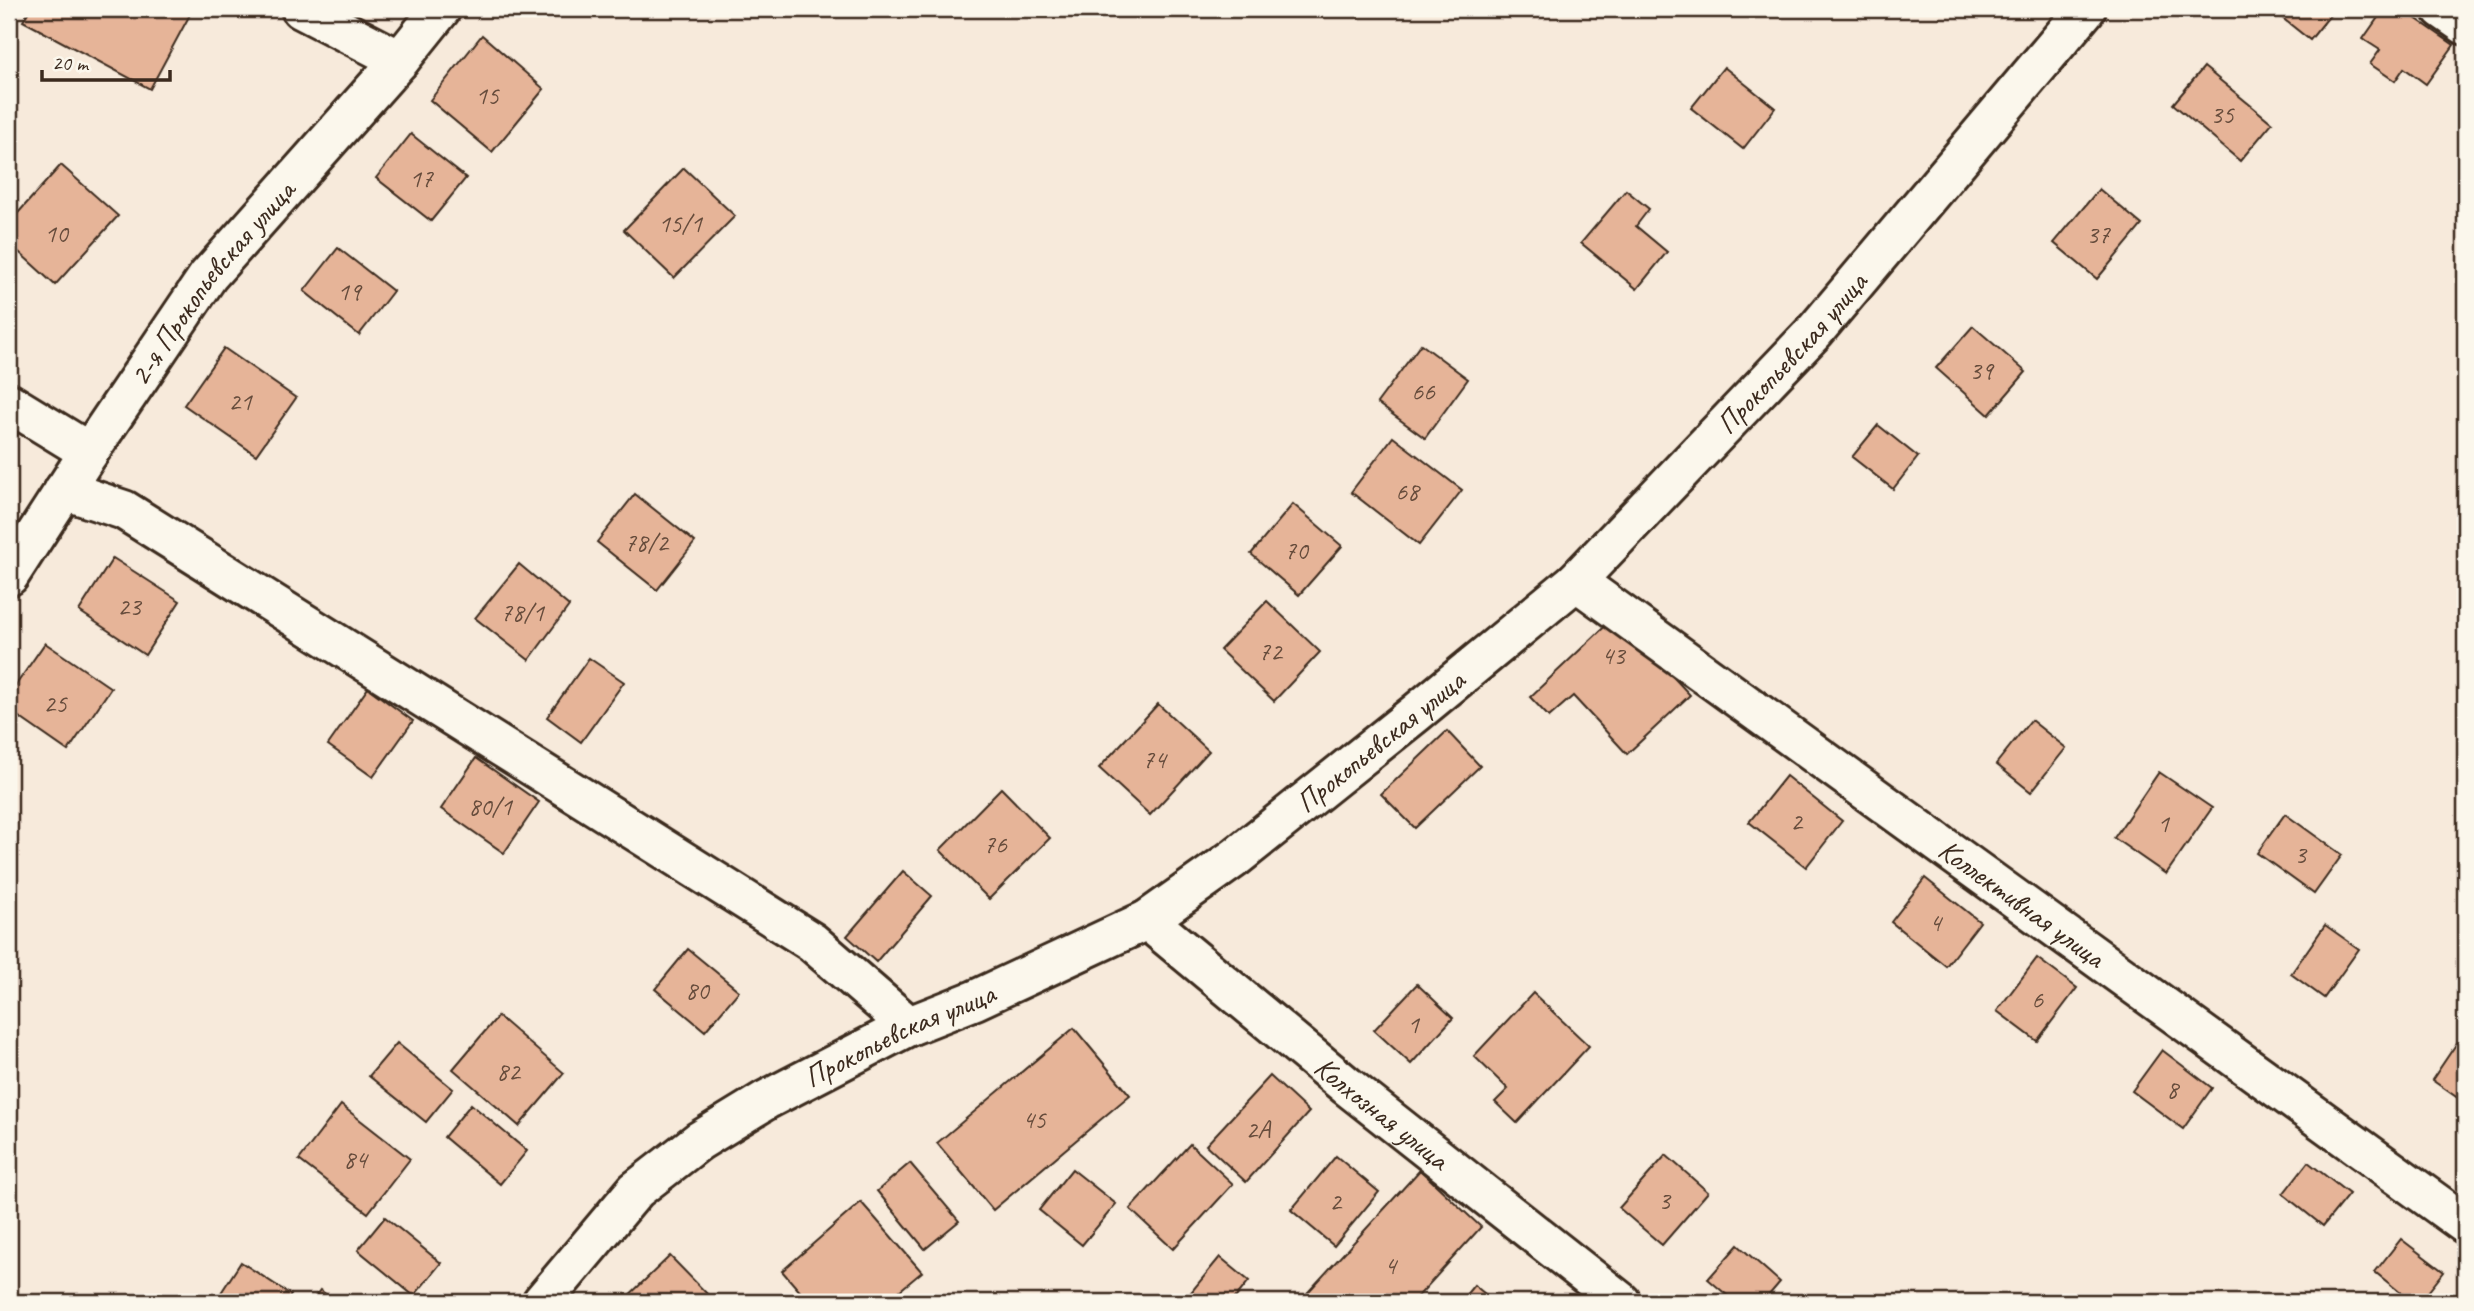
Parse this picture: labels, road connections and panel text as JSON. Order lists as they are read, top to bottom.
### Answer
{
  "streets": {
    "street": [
      "2-я Прокопьевская улица",
      "Прокопьевская улица",
      "Коллективная улица",
      "Колхозная улица"
    ]
  },
  "crossings": [
    ["Прокопьевская улица", "Коллективная улица"],
    ["Прокопьевская улица", "Колхозная улица"]
  ],
  "house_numbers": [
    "15",
    "35",
    "17",
    "15/1",
    "10",
    "37",
    "19",
    "39",
    "66",
    "21",
    "68",
    "78/2",
    "70",
    "23",
    "78/1",
    "72",
    "43",
    "25",
    "74",
    "80/1",
    "2",
    "1",
    "76",
    "3",
    "4",
    "80",
    "6",
    "1",
    "82",
    "8",
    "45",
    "2А",
    "84",
    "3",
    "2",
    "4"
  ],
  "scale_bar": "20 m"
}
